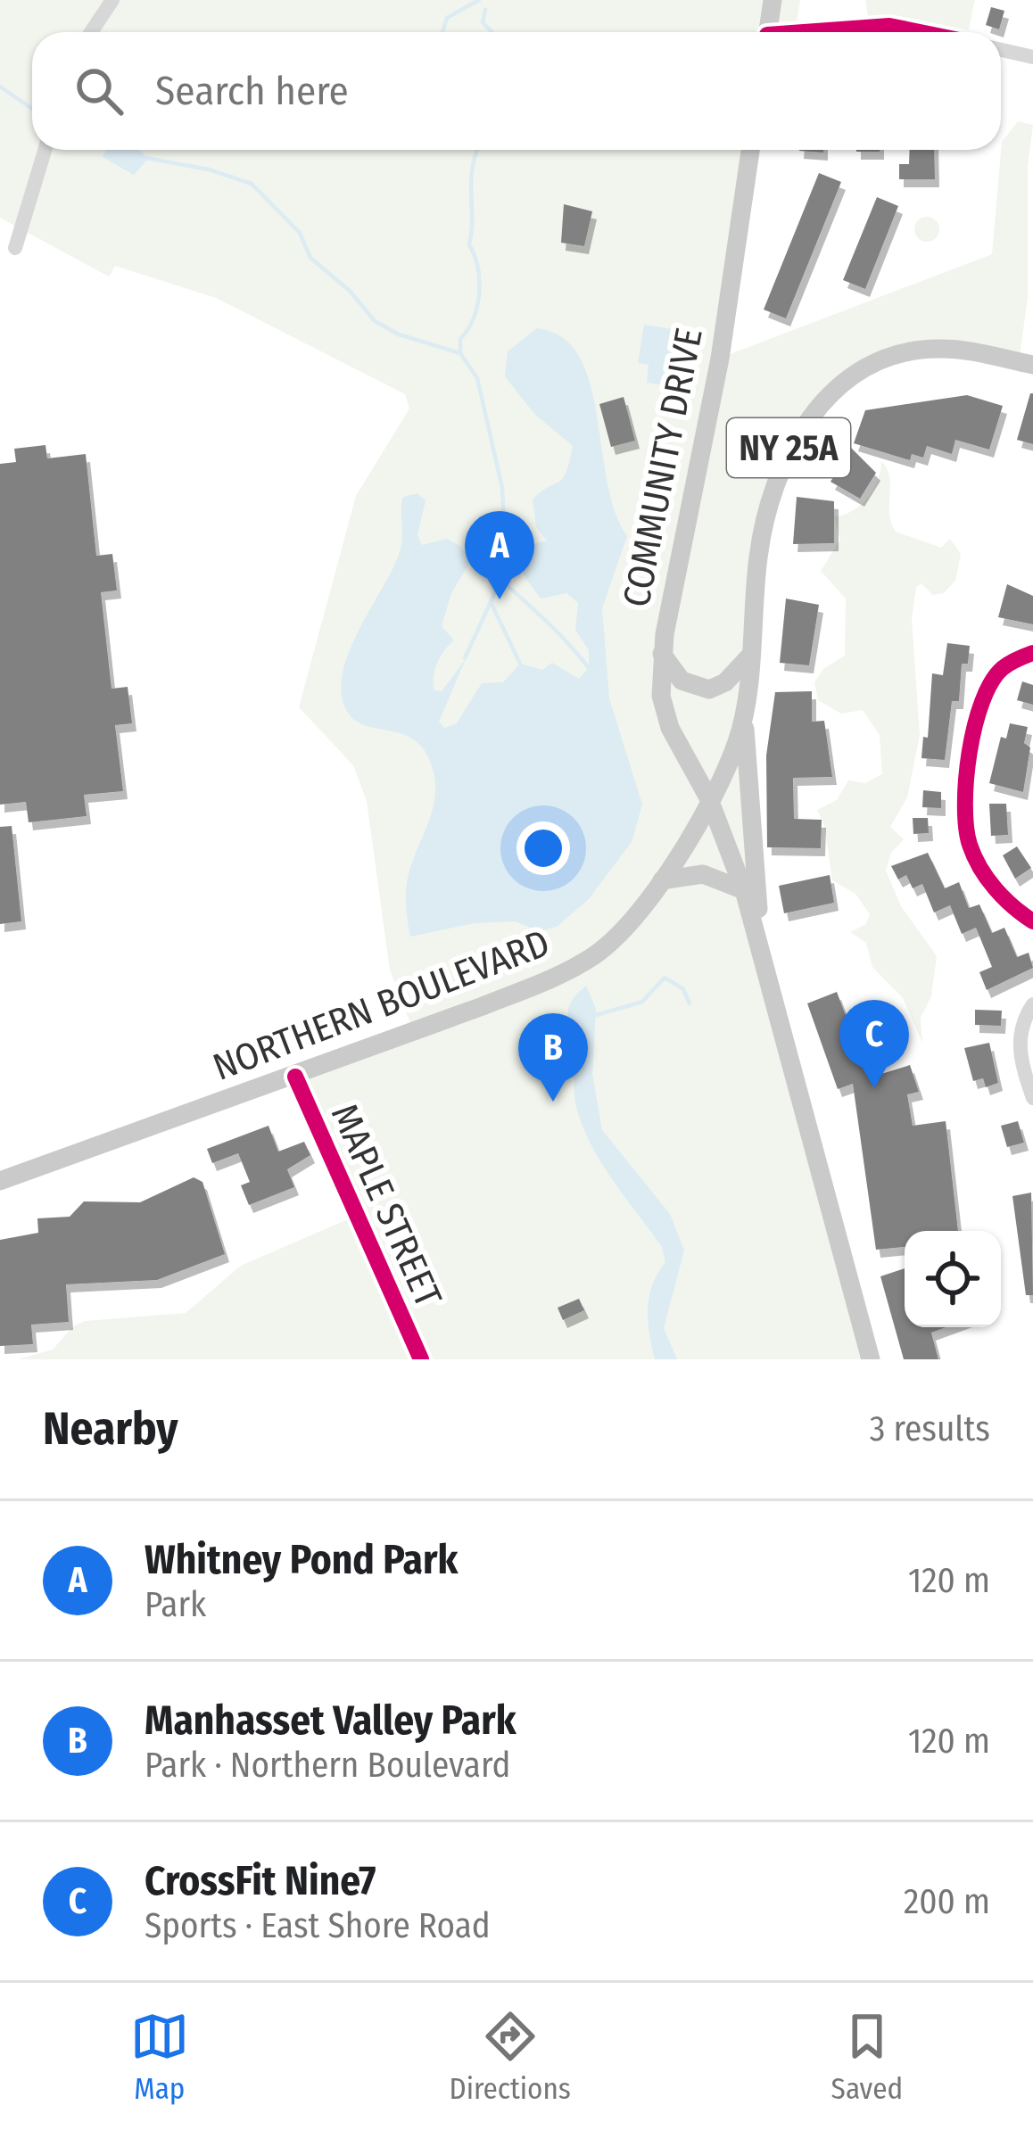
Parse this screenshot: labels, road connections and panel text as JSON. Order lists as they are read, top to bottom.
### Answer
{
  "streets": {
    "main road": ["NY 25A", "COMMUNITY DRIVE", "NORTHERN BOULEVARD"],
    "street": ["MAPLE STREET"]
  },
  "crossings": [
    ["COMMUNITY DRIVE", "NORTHERN BOULEVARD"],
    ["NORTHERN BOULEVARD", "MAPLE STREET"]
  ],
  "page": {
    "search": "Search here",
    "pins": ["A", "C", "B"],
    "heading": ["Nearby", "3 results"],
    "list": [
      {
        "mark": "A",
        "name": "Whitney Pond Park",
        "note": "Park",
        "value": "120 m"
      },
      {
        "mark": "B",
        "name": "Manhasset Valley Park",
        "note": "Park · Northern Boulevard",
        "value": "120 m"
      },
      {
        "mark": "C",
        "name": "CrossFit Nine7",
        "note": "Sports · East Shore Road",
        "value": "200 m"
      }
    ],
    "nav": ["Map", "Directions", "Saved"]
  }
}
